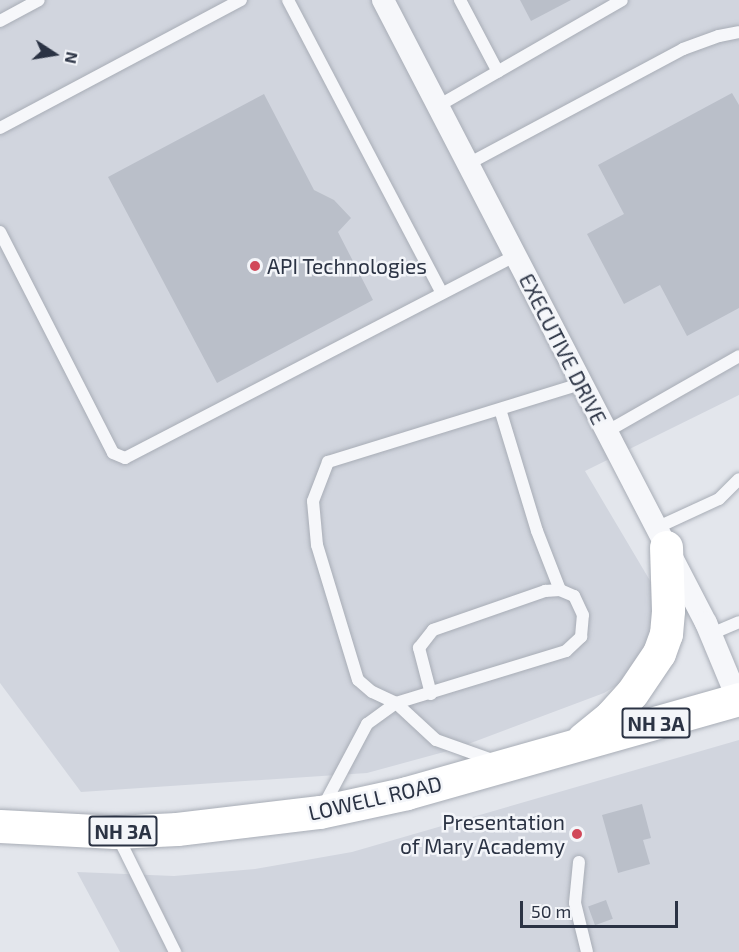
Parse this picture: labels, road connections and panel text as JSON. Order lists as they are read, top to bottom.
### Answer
{
  "streets": {
    "main road": ["NH 3A", "LOWELL ROAD"],
    "street": ["EXECUTIVE DRIVE"]
  },
  "crossings": [
    ["EXECUTIVE DRIVE", "LOWELL ROAD"]
  ],
  "places": ["API Technologies", "Presentation of Mary Academy"],
  "scale_bar": "50 m",
  "north": "right"
}
